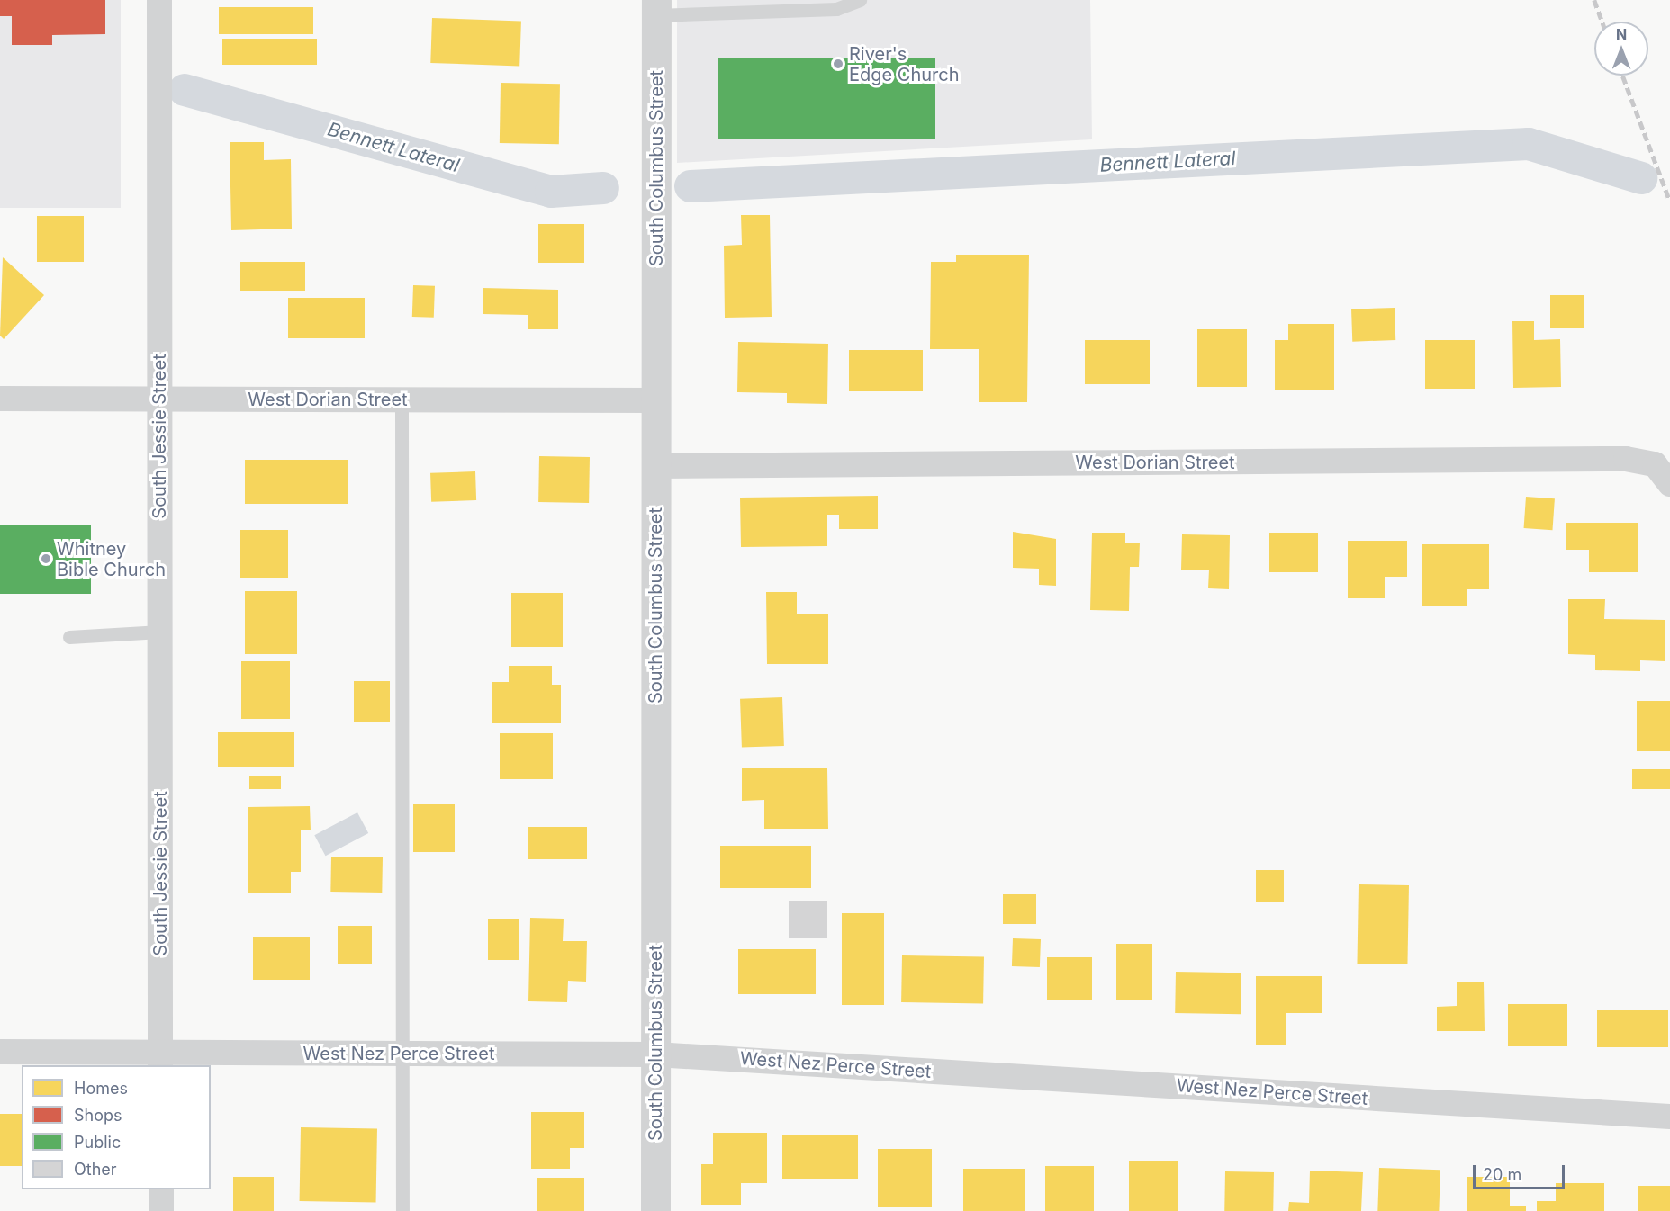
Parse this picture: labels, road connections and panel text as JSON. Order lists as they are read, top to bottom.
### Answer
{
  "streets": {
    "street": [
      "South Columbus Street",
      "West Dorian Street",
      "South Jessie Street",
      "West Nez Perce Street"
    ]
  },
  "crossings": [
    ["South Columbus Street", "West Dorian Street"],
    ["South Columbus Street", "West Nez Perce Street"],
    ["West Dorian Street", "South Jessie Street"],
    ["South Jessie Street", "West Nez Perce Street"]
  ],
  "water": ["Bennett Lateral"],
  "places": ["River's Edge Church", "Whitney Bible Church"],
  "legend": [
    "Homes",
    "Shops",
    "Public",
    "Other"
  ],
  "scale_bar": "20 m",
  "north": "top"
}
